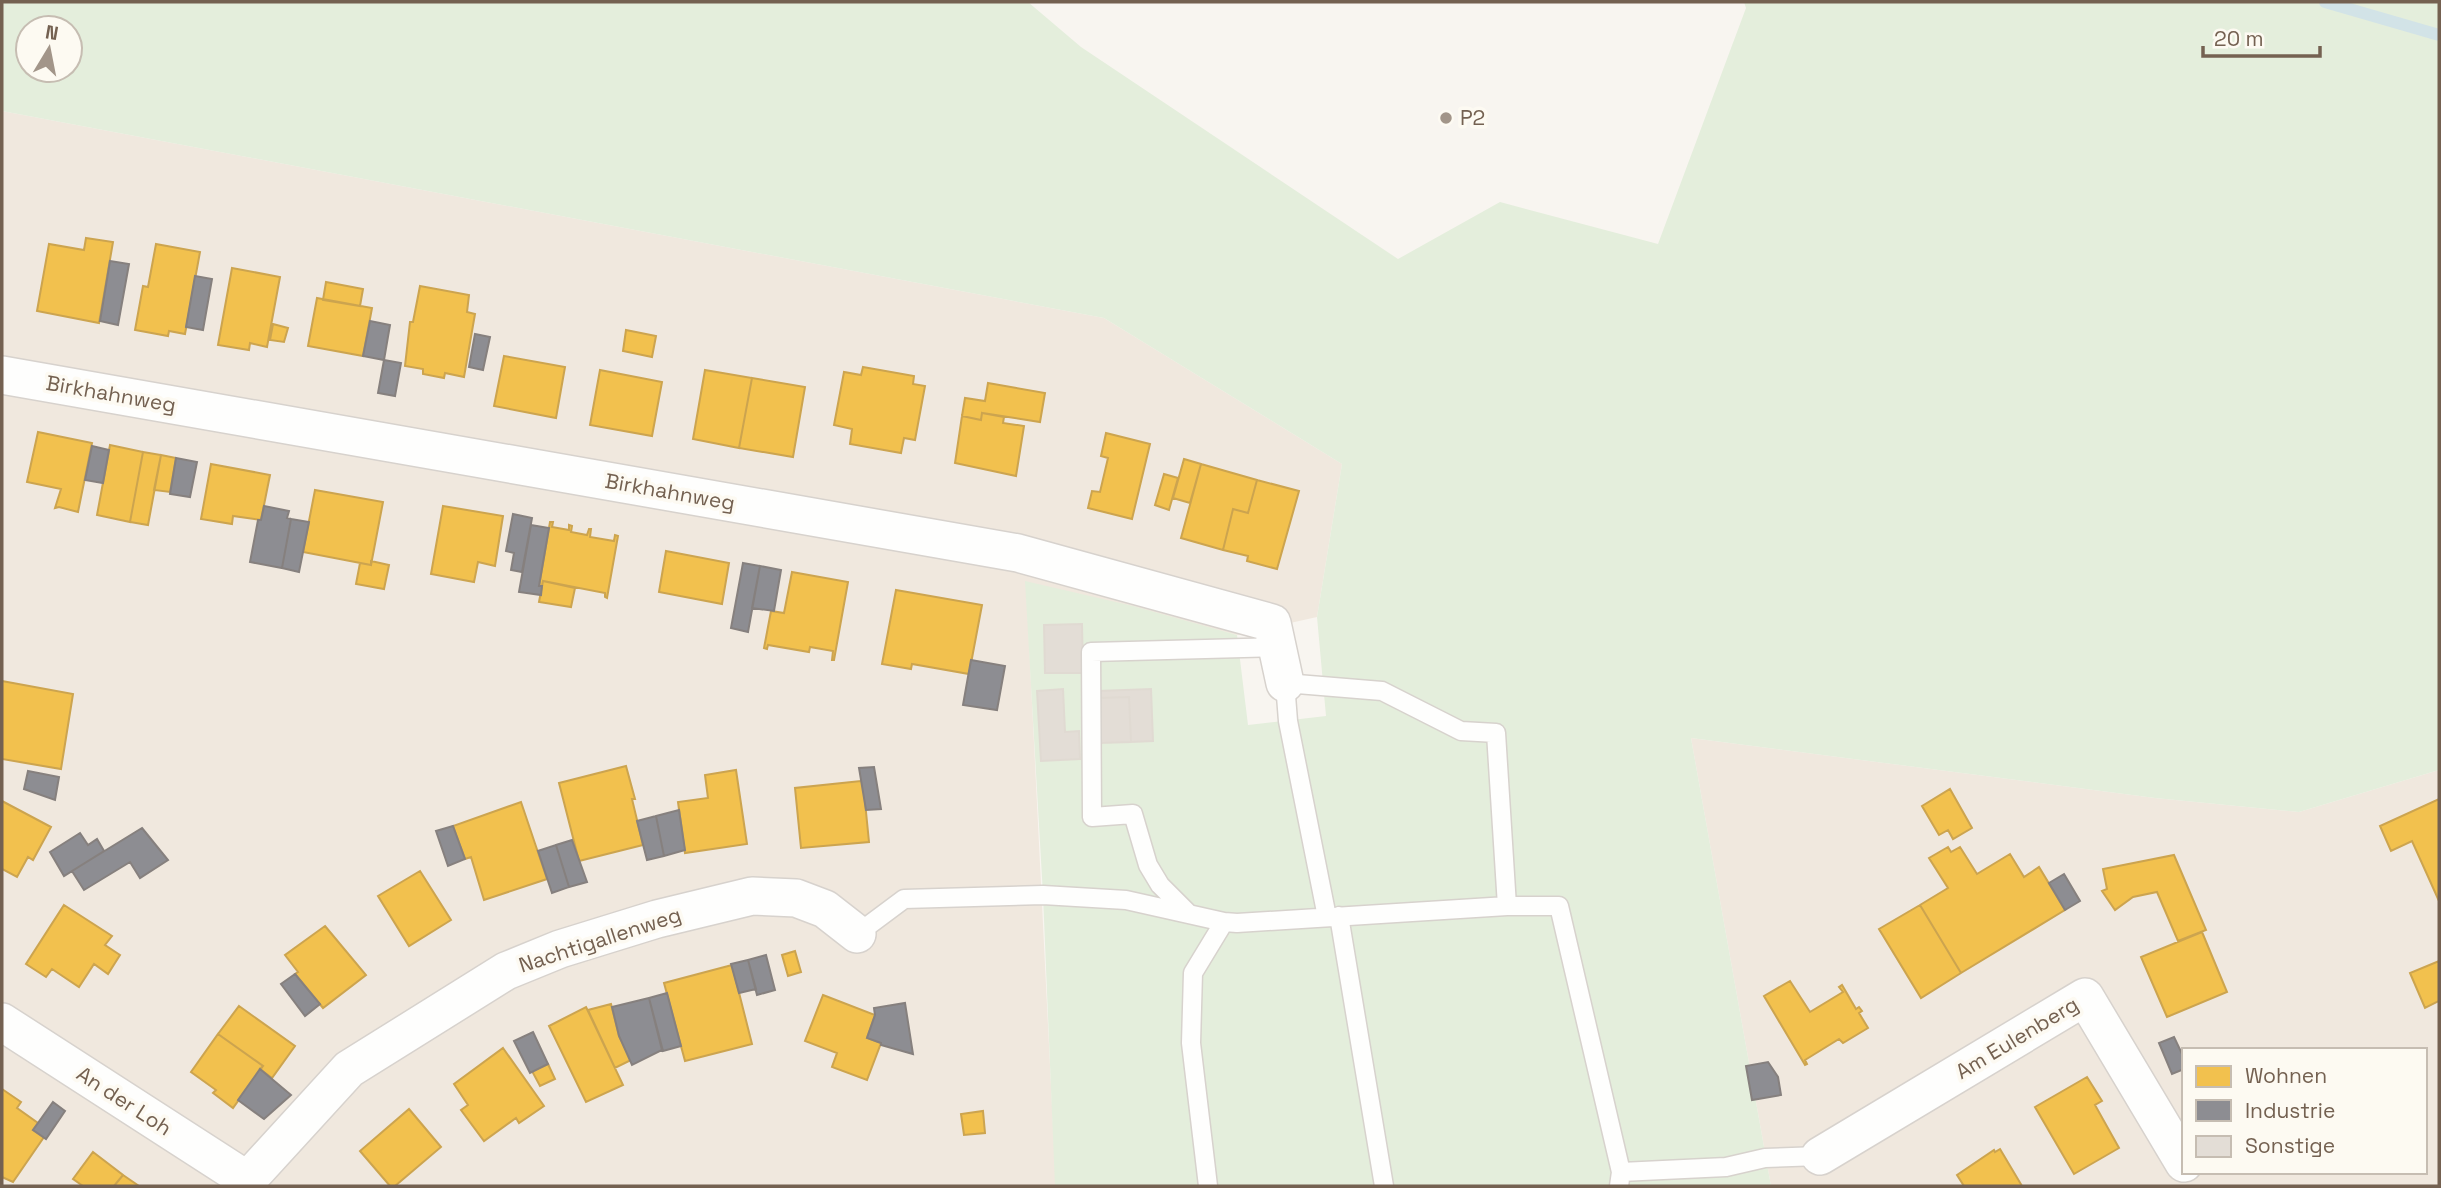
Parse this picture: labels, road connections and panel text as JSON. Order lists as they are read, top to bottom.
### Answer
{
  "streets": {
    "street": [
      "Birkhahnweg",
      "Nachtigallenweg",
      "Am Eulenberg",
      "An der Loh"
    ]
  },
  "crossings": [
    ["Nachtigallenweg", "An der Loh"]
  ],
  "places": ["P2"],
  "legend": ["Wohnen", "Industrie", "Sonstige"],
  "scale_bar": "20 m",
  "north": "top"
}
